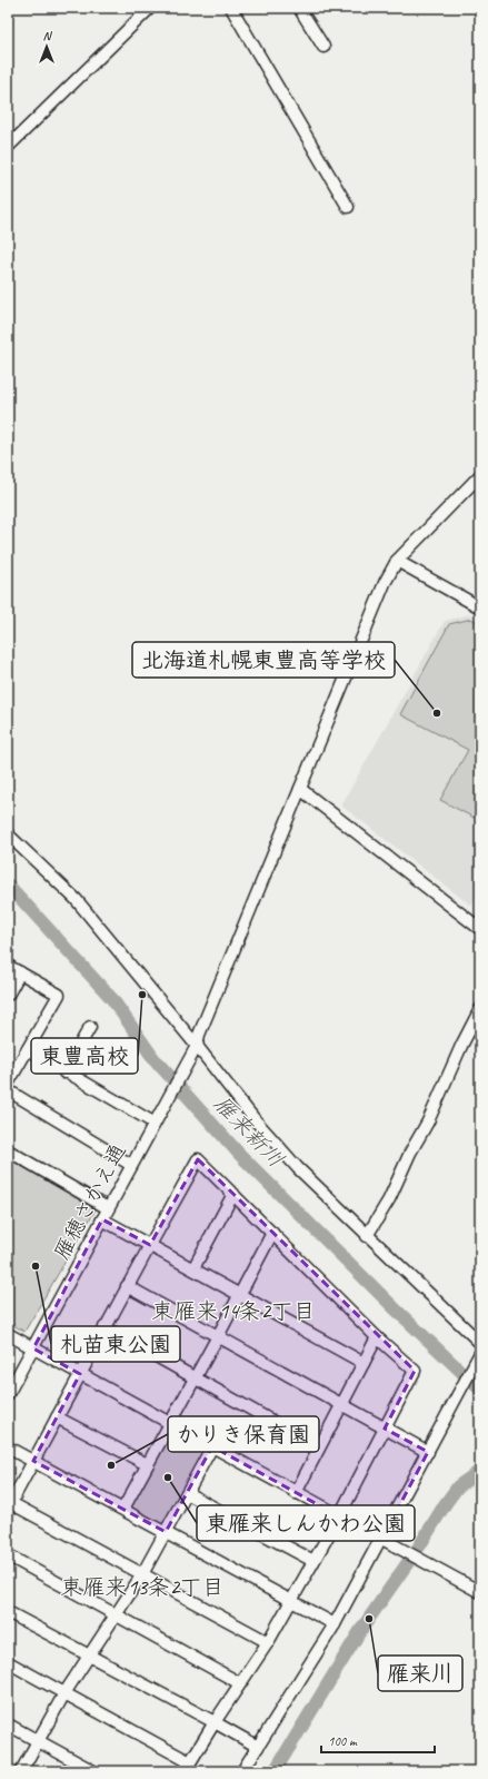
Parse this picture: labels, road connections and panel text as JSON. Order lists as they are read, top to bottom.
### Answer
{
  "streets": {
    "street": ["雁穂さかえ通"]
  },
  "districts": ["東雁来14条2丁目", "東雁来13条2丁目"],
  "water": ["雁来新川"],
  "places": [
    "北海道札幌東豊高等学校",
    "東豊高校",
    "札苗東公園",
    "かりき保育園",
    "東雁来しんかわ公園",
    "雁来川"
  ],
  "scale_bar": "100 m",
  "north": "top"
}
